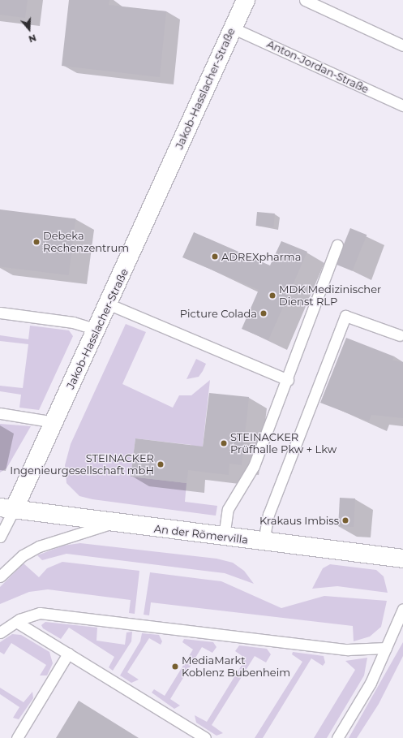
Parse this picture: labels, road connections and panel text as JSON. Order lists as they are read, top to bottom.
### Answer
{
  "streets": {
    "street": ["Jakob-Hasslacher-Straße", "An der Römervilla"],
    "lane": ["Anton-Jordan-Straße"]
  },
  "crossings": [
    ["Anton-Jordan-Straße", "Jakob-Hasslacher-Straße"],
    ["Jakob-Hasslacher-Straße", "An der Römervilla"]
  ],
  "places": [
    "Debeka Rechenzentrum",
    "ADREXpharma",
    "MDK Medizinischer Dienst RLP",
    "Picture Colada",
    "STEINACKER Prüfhalle Pkw + Lkw",
    "STEINACKER Ingenieurgesellschaft mbH",
    "Krakaus Imbiss",
    "MediaMarkt Koblenz Bubenheim"
  ],
  "north": "bottom"
}
